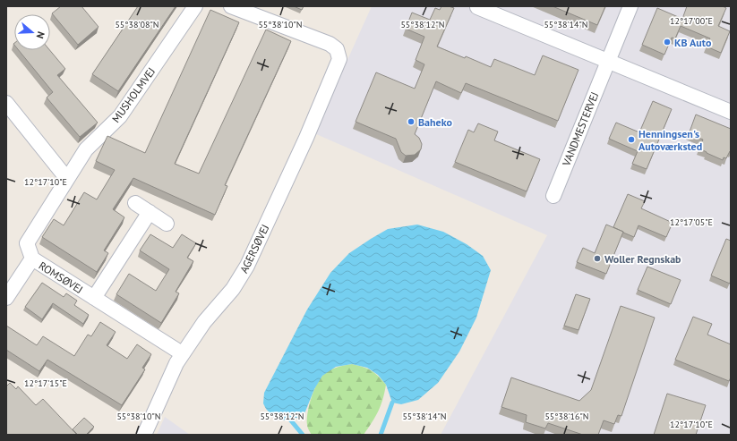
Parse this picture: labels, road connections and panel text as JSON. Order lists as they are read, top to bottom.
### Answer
{
  "streets": {
    "street": [
      "MUSHOLMVEJ",
      "VANDMESTERVEJ",
      "AGERSØVEJ",
      "ROMSØVEJ"
    ]
  },
  "crossings": [
    ["MUSHOLMVEJ", "ROMSØVEJ"],
    ["AGERSØVEJ", "ROMSØVEJ"]
  ],
  "places": [
    "KB Auto",
    "Baheko",
    "Henningsen's Autoværksted",
    "Woller Regnskab"
  ],
  "north": "right",
  "coordinates": [
    "12°17'00\"E",
    "55°38'08\"N",
    "55°38'10\"N",
    "55°38'12\"N",
    "55°38'14\"N",
    "12°17'10\"E",
    "12°17'05\"E",
    "12°17'15\"E",
    "55°38'16\"N"
  ]
}
